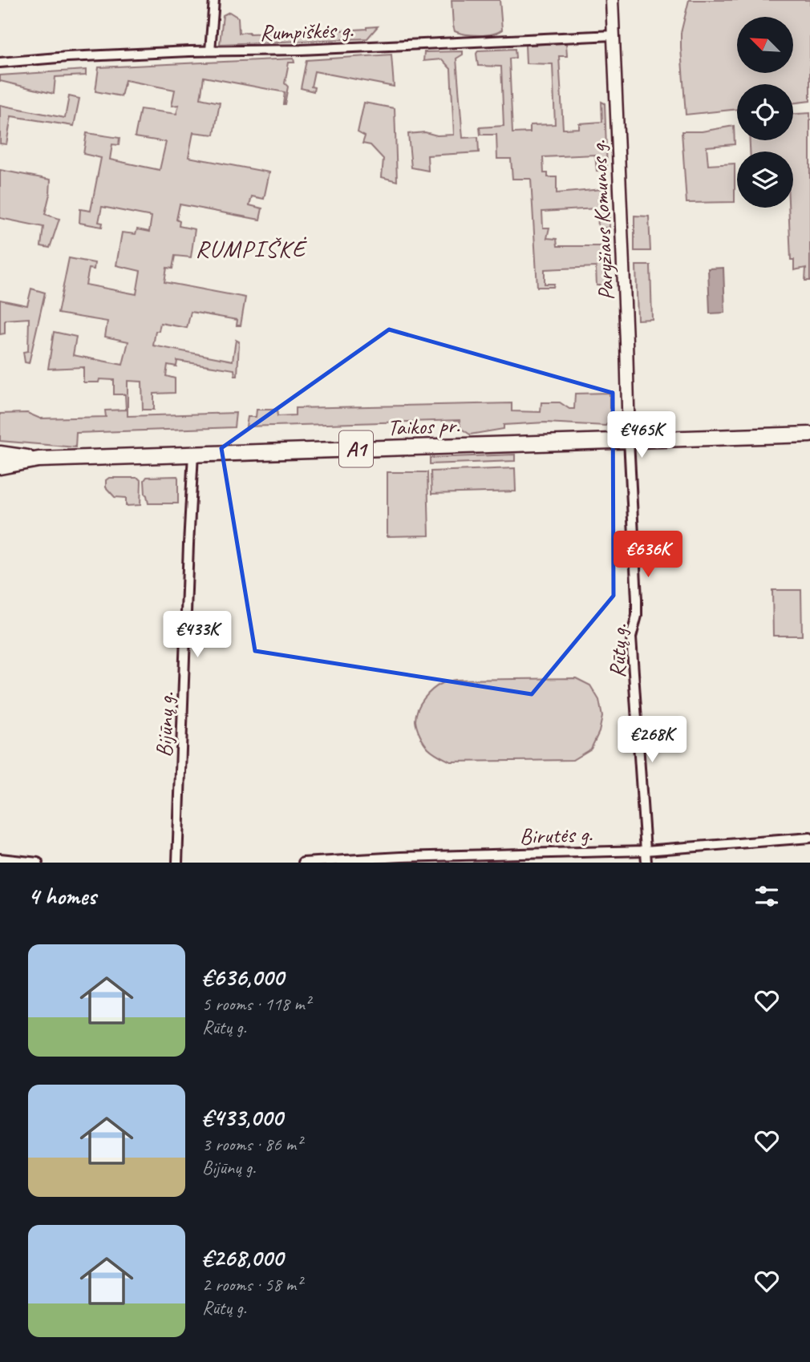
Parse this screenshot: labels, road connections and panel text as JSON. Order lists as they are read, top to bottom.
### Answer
{
  "streets": {
    "main road": ["Taikos pr.", "A1"],
    "street": [
      "Rumpiškės g.",
      "Paryžiaus Komunos g.",
      "Rūtų g.",
      "Bijūnų g.",
      "Birutės g."
    ]
  },
  "crossings": [
    ["Rumpiškės g.", "Paryžiaus Komunos g."],
    ["Paryžiaus Komunos g.", "Taikos pr."],
    ["Paryžiaus Komunos g.", "Rūtų g."],
    ["Taikos pr.", "Rūtų g."],
    ["Taikos pr.", "Bijūnų g."],
    ["Rūtų g.", "Birutės g."]
  ],
  "districts": ["RUMPIŠKĖ"],
  "north": "top left",
  "page": {
    "price": [
      "€465K",
      "€636K",
      "€433K",
      "€268K"
    ],
    "heading": "4 homes",
    "list": [
      {
        "name": "€636,000",
        "note": "5 rooms · 118 m² · Rūtų g."
      },
      {
        "name": "€433,000",
        "note": "3 rooms · 86 m² · Bijūnų g."
      },
      {
        "name": "€268,000",
        "note": "2 rooms · 58 m² · Rūtų g."
      }
    ]
  }
}
